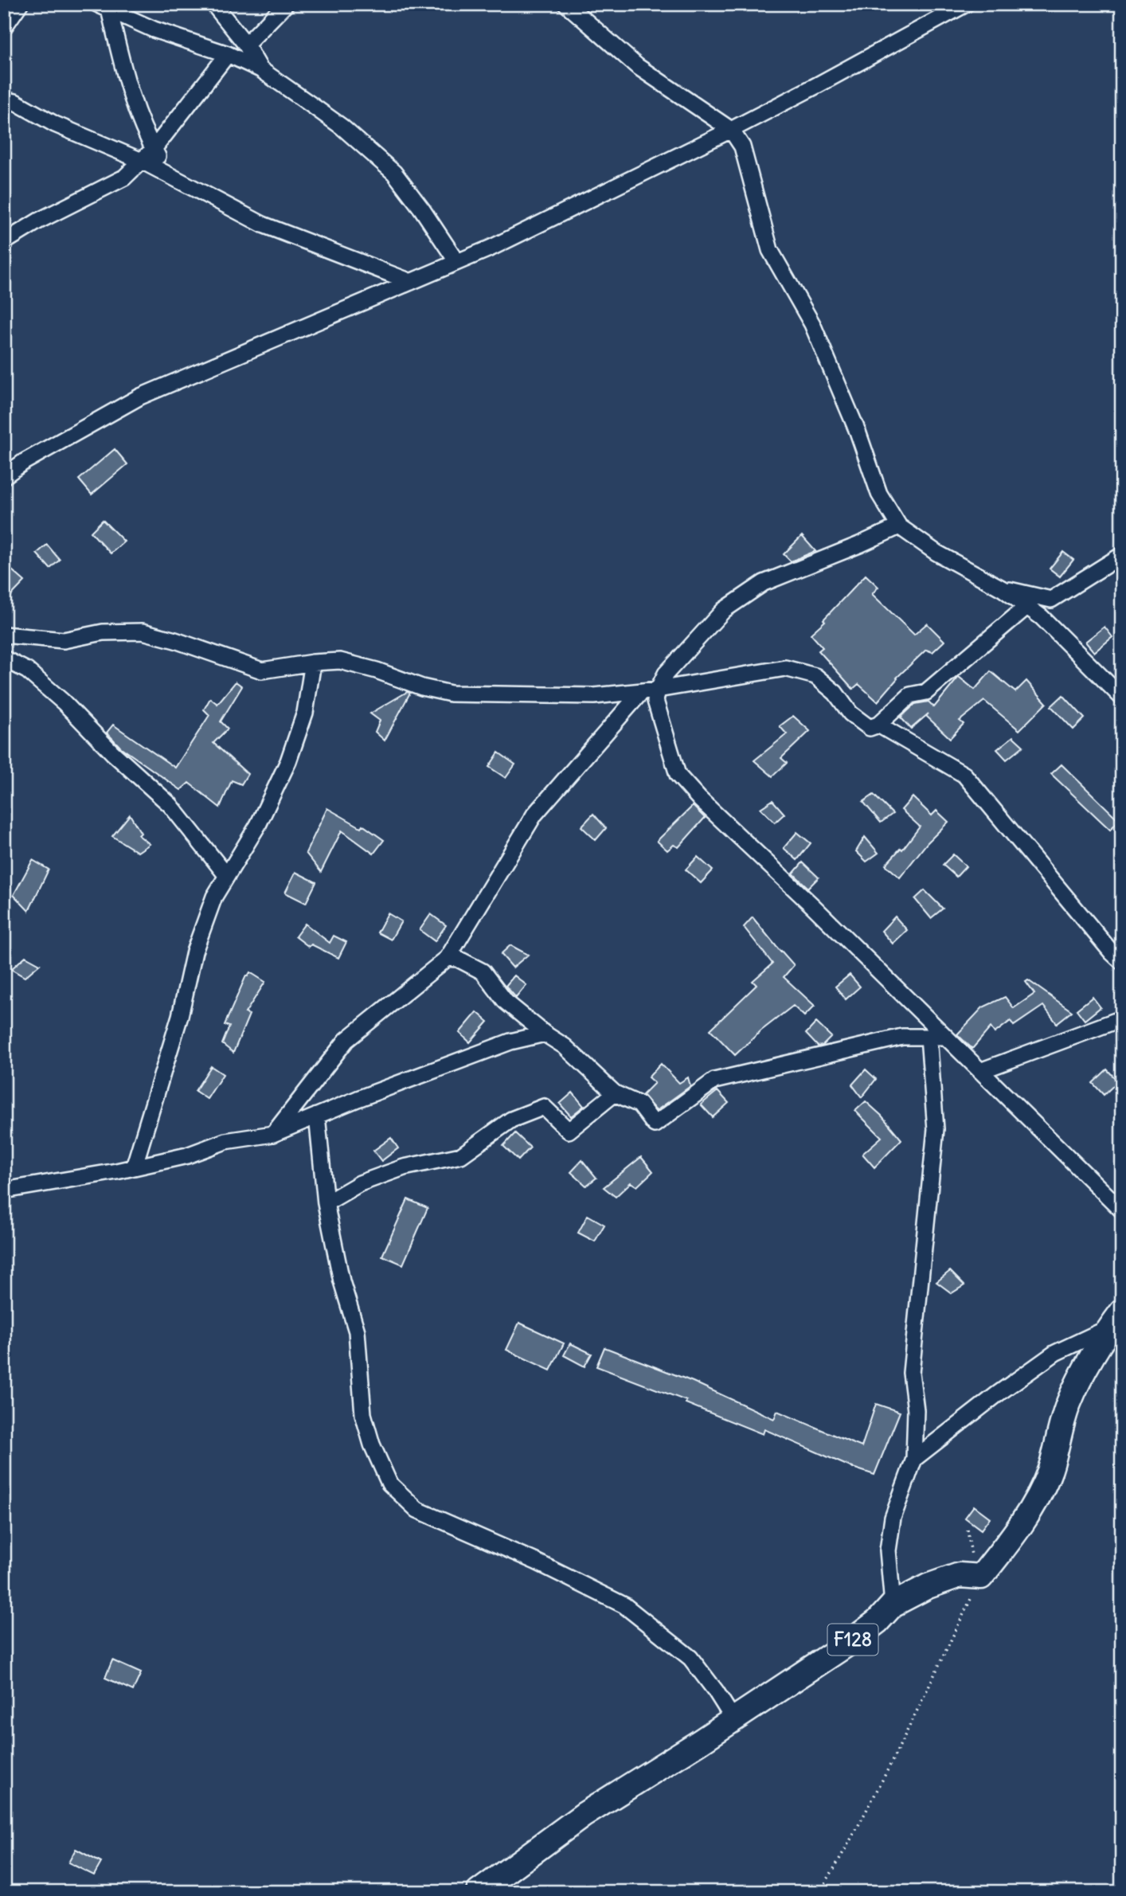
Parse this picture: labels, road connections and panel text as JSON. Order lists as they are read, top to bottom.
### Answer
{
  "streets": {
    "main road": ["F128"]
  }
}
